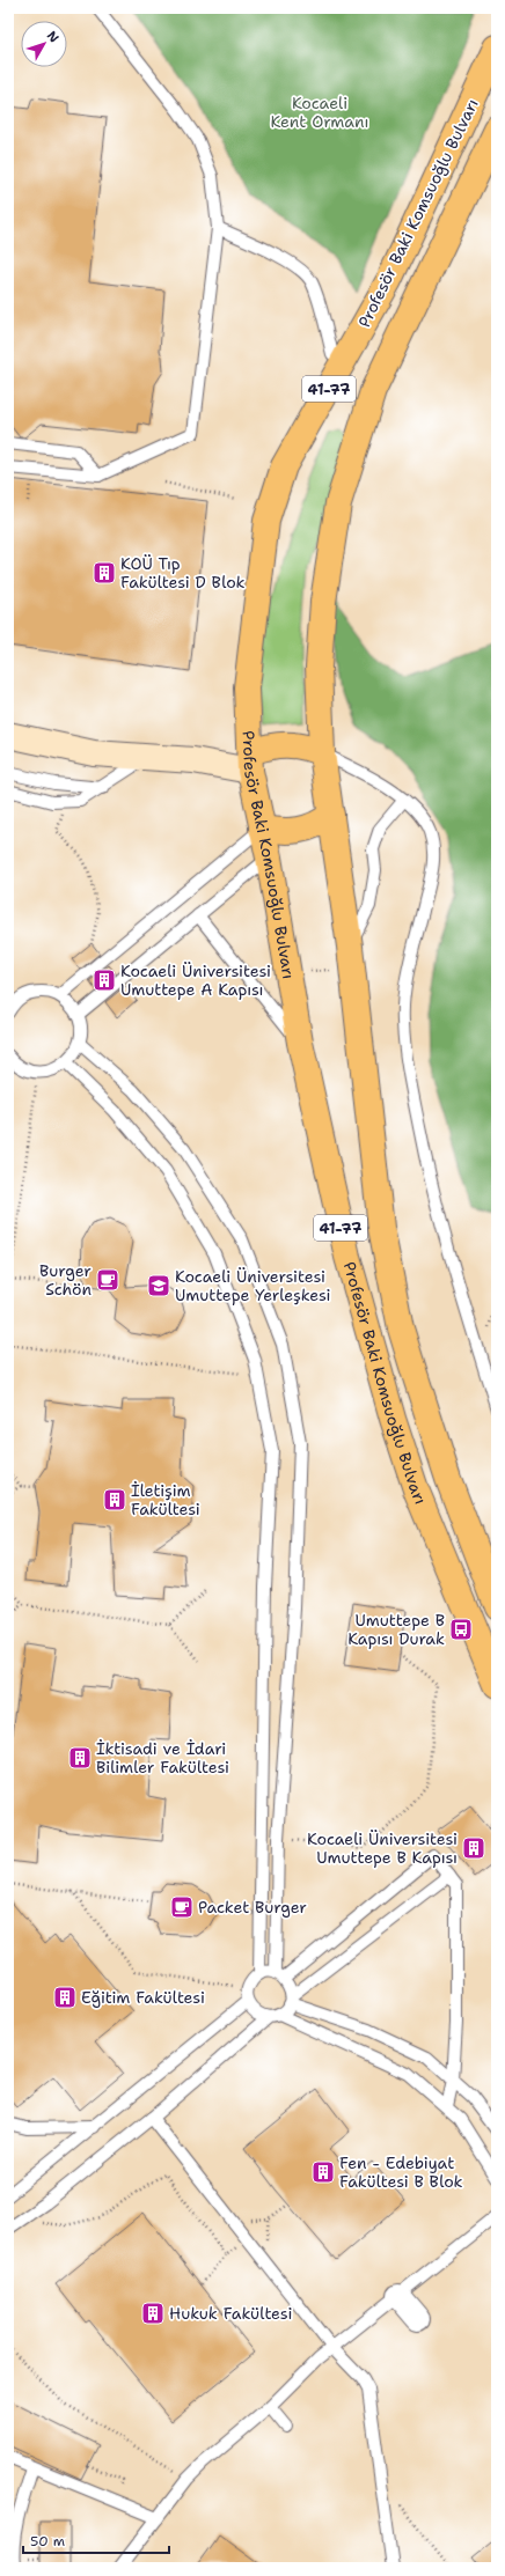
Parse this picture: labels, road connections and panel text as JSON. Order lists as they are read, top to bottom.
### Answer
{
  "streets": {
    "highway": ["Profesör Baki Komsuoğlu Bulvarı", "41-77"]
  },
  "parks": ["Kocaeli Kent Ormanı"],
  "places": {
    "building": [
      "KOÜ Tıp Fakültesi D Blok",
      "Kocaeli Üniversitesi Umuttepe A Kapısı",
      "İletişim Fakültesi",
      "İktisadi ve İdari Bilimler Fakültesi",
      "Kocaeli Üniversitesi Umuttepe B Kapısı",
      "Eğitim Fakültesi",
      "Fen - Edebiyat Fakültesi B Blok",
      "Hukuk Fakültesi"
    ],
    "cafe": ["Burger Schön", "Packet Burger"],
    "school or university": ["Kocaeli Üniversitesi Umuttepe Yerleşkesi"],
    "bus stop": ["Umuttepe B Kapısı Durak"]
  },
  "scale_bar": "50 m",
  "north": "top right"
}
